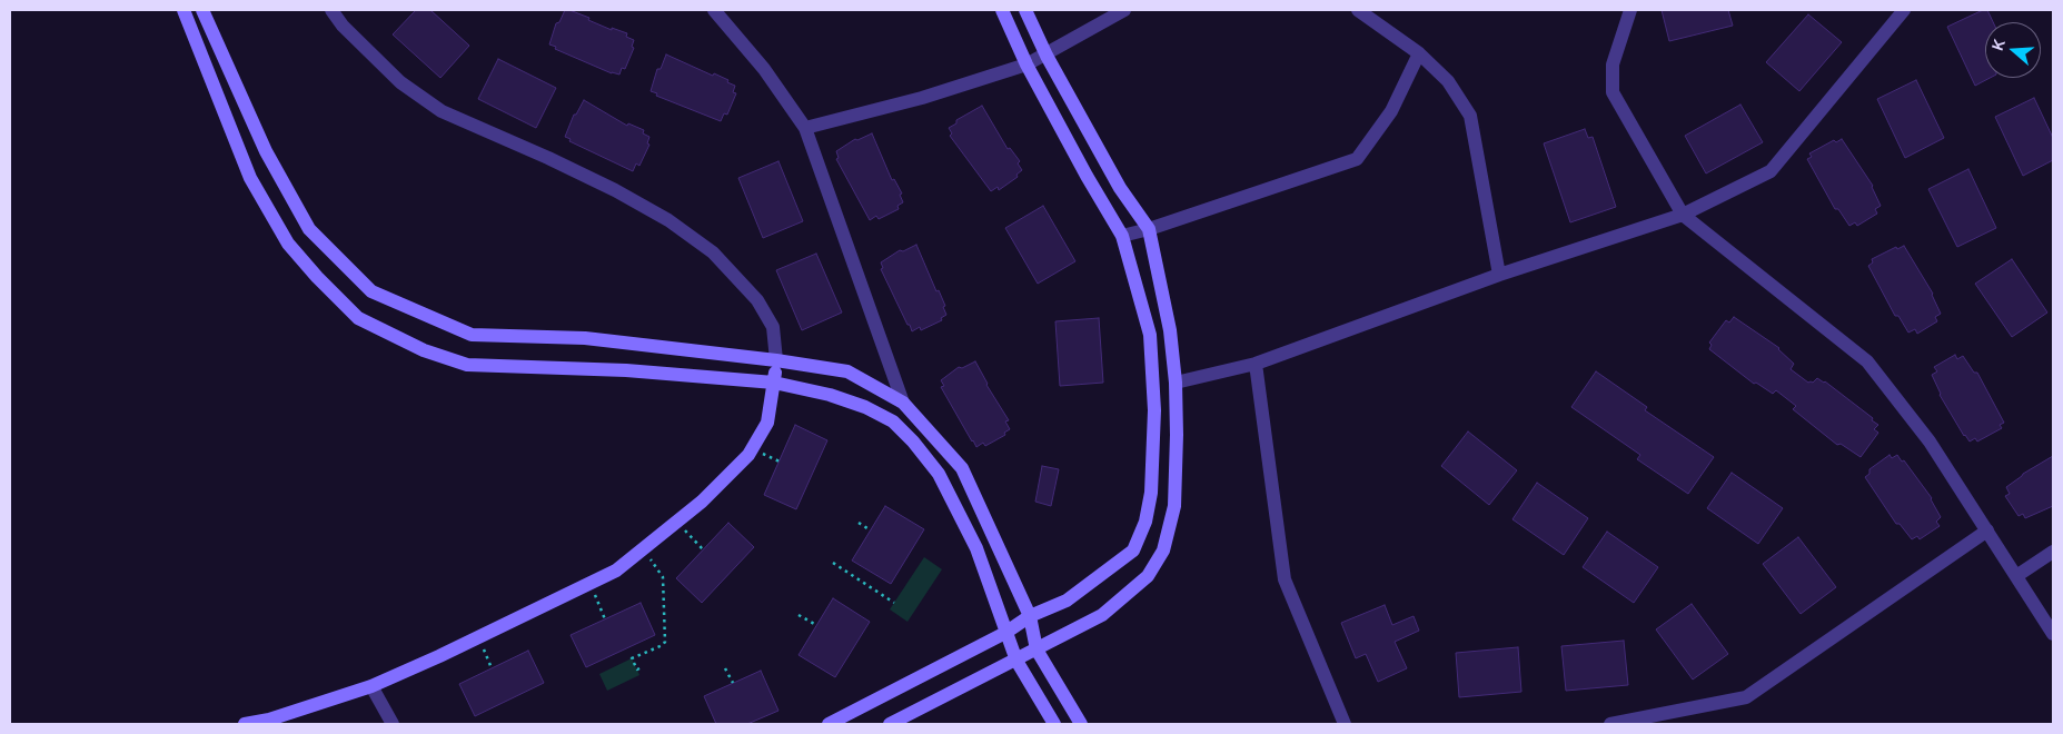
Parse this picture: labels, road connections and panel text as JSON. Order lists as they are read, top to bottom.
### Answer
{
  "north": "left"
}
